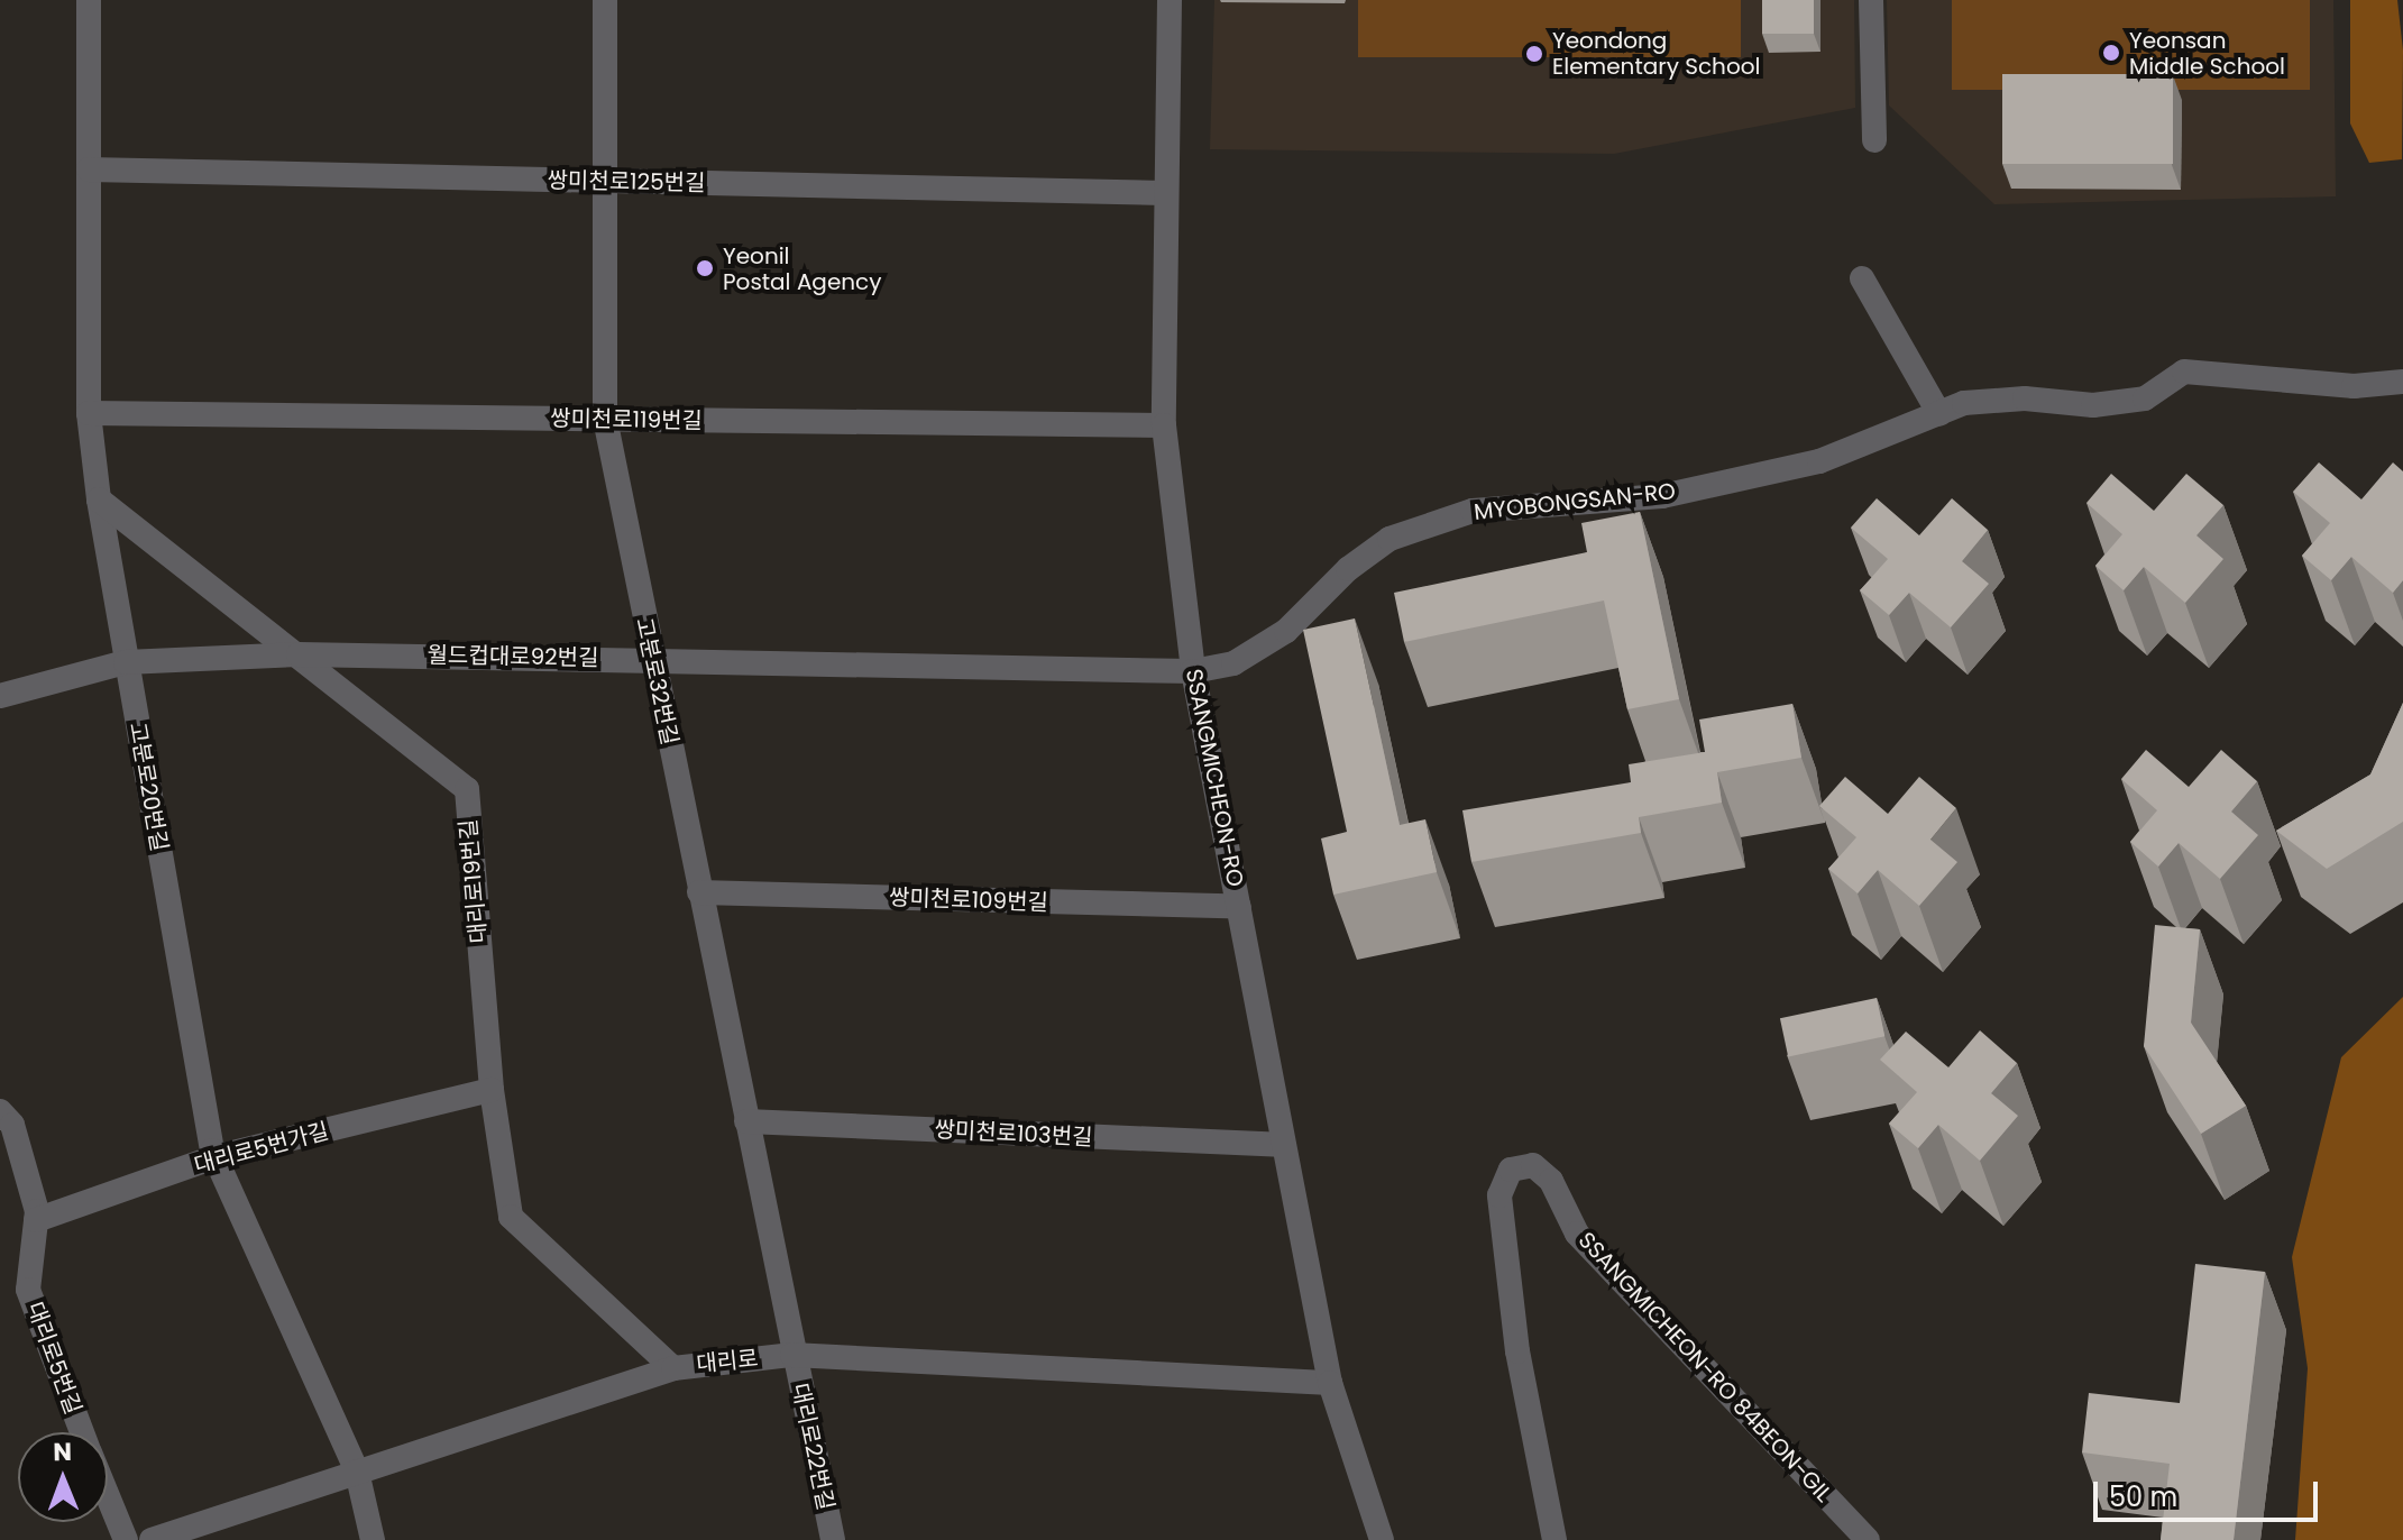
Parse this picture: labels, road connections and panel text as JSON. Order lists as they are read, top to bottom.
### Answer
{
  "streets": {
    "street": [
      "쌍미천로125번길",
      "쌍미천로119번길",
      "MYOBONGSAN-RO",
      "월드컵대로92번길",
      "고분로32번길",
      "SSANGMICHEON-RO",
      "고분로20번길",
      "대리로19번길",
      "쌍미천로109번길",
      "쌍미천로103번길",
      "대리로5번가길",
      "대리로5번길",
      "대리로",
      "SSANGMICHEON-RO 84BEON-GIL",
      "대리로22번길"
    ]
  },
  "crossings": [
    ["쌍미천로125번길", "고분로32번길"],
    ["쌍미천로125번길", "SSANGMICHEON-RO"],
    ["쌍미천로125번길", "고분로20번길"],
    ["쌍미천로119번길", "고분로32번길"],
    ["쌍미천로119번길", "SSANGMICHEON-RO"],
    ["쌍미천로119번길", "고분로20번길"],
    ["MYOBONGSAN-RO", "월드컵대로92번길"],
    ["MYOBONGSAN-RO", "SSANGMICHEON-RO"],
    ["월드컵대로92번길", "고분로32번길"],
    ["월드컵대로92번길", "SSANGMICHEON-RO"],
    ["월드컵대로92번길", "고분로20번길"],
    ["월드컵대로92번길", "대리로19번길"],
    ["고분로32번길", "쌍미천로109번길"],
    ["고분로32번길", "쌍미천로103번길"],
    ["고분로32번길", "대리로"],
    ["고분로32번길", "대리로22번길"],
    ["SSANGMICHEON-RO", "쌍미천로109번길"],
    ["SSANGMICHEON-RO", "쌍미천로103번길"],
    ["SSANGMICHEON-RO", "대리로"],
    ["고분로20번길", "대리로19번길"],
    ["고분로20번길", "대리로5번가길"],
    ["고분로20번길", "대리로"],
    ["대리로19번길", "대리로5번가길"],
    ["대리로19번길", "대리로"],
    ["대리로5번가길", "대리로5번길"],
    ["대리로", "대리로22번길"]
  ],
  "places": ["Yeonsan Middle School", "Yeondong Elementary School", "Yeonil Postal Agency"],
  "scale_bar": "50 m",
  "north": "top"
}
